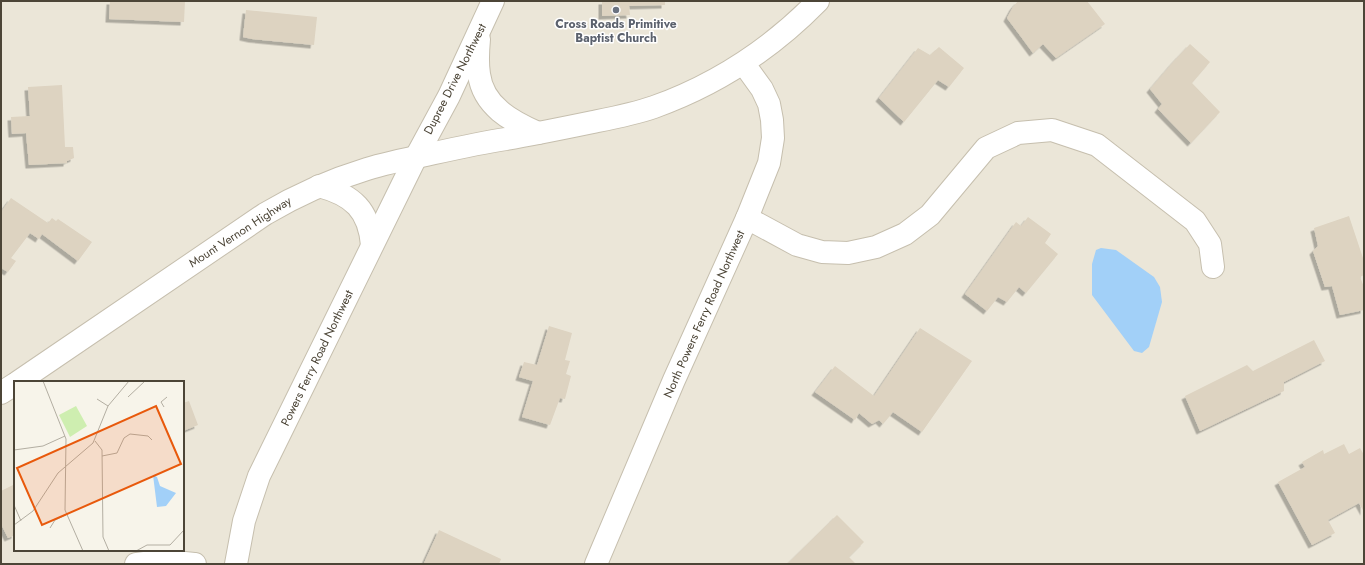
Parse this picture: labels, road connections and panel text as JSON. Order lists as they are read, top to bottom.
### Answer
{
  "streets": {
    "street": [
      "Dupree Drive Northwest",
      "Mount Vernon Highway",
      "North Powers Ferry Road Northwest",
      "Powers Ferry Road Northwest"
    ]
  },
  "crossings": [
    ["Dupree Drive Northwest", "Mount Vernon Highway"],
    ["Dupree Drive Northwest", "Powers Ferry Road Northwest"],
    ["Mount Vernon Highway", "North Powers Ferry Road Northwest"],
    ["Mount Vernon Highway", "Powers Ferry Road Northwest"]
  ],
  "places": ["Cross Roads Primitive Baptist Church"]
}
